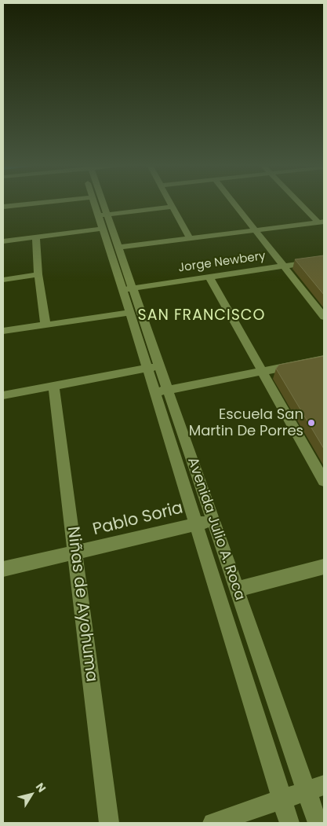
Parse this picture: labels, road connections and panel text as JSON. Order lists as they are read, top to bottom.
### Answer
{
  "streets": {
    "street": [
      "Jorge Newbery",
      "Pablo Soria",
      "Avenida Julio A. Roca",
      "Niñas de Ayohuma"
    ]
  },
  "crossings": [
    ["Jorge Newbery", "Avenida Julio A. Roca"],
    ["Pablo Soria", "Avenida Julio A. Roca"],
    ["Pablo Soria", "Niñas de Ayohuma"]
  ],
  "districts": ["SAN FRANCISCO"],
  "places": ["Escuela San Martin De Porres"],
  "north": "top right"
}
